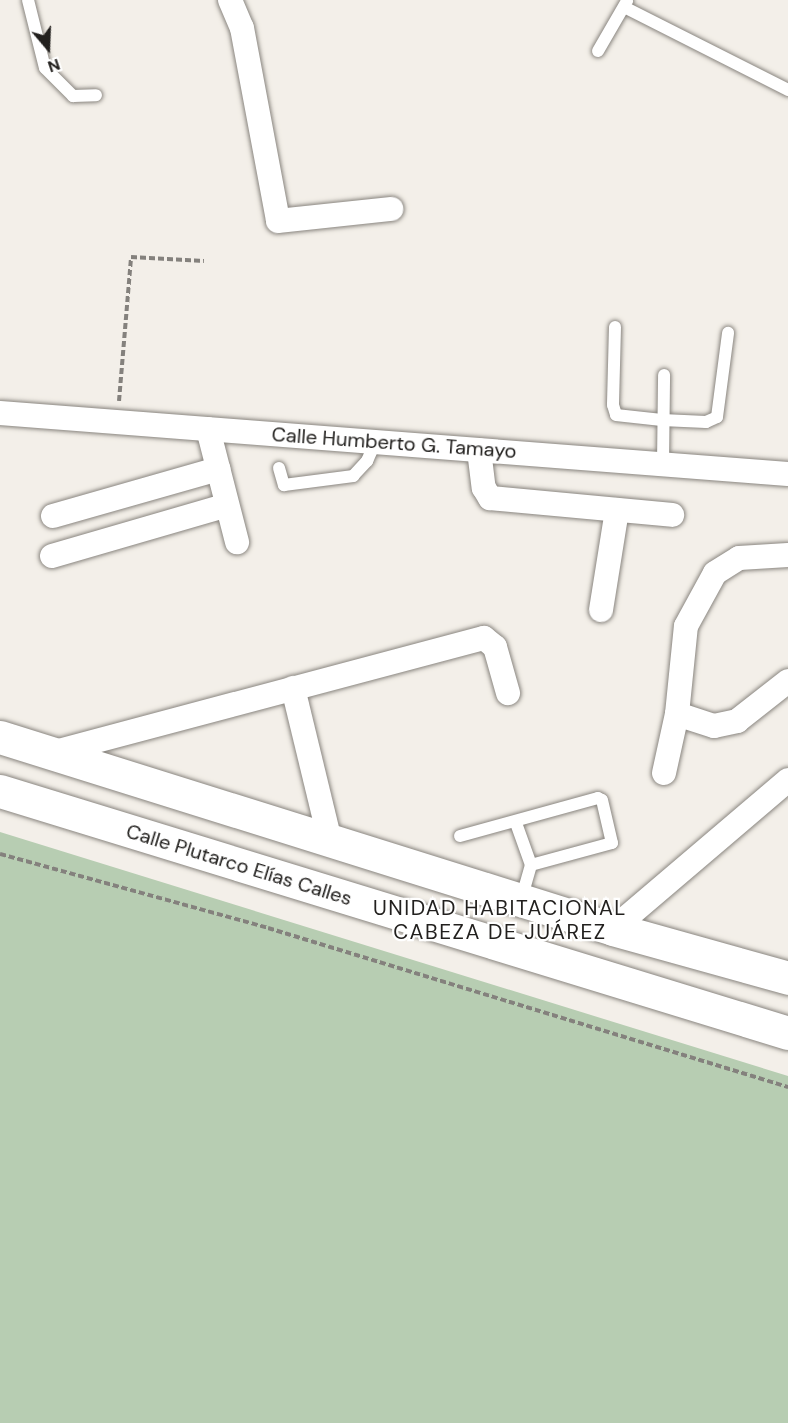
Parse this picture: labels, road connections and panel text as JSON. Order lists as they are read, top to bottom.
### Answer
{
  "streets": {
    "street": ["Calle Humberto G. Tamayo", "Calle Plutarco Elías Calles"]
  },
  "districts": ["UNIDAD HABITACIONAL CABEZA DE JUÁREZ"],
  "north": "bottom"
}
